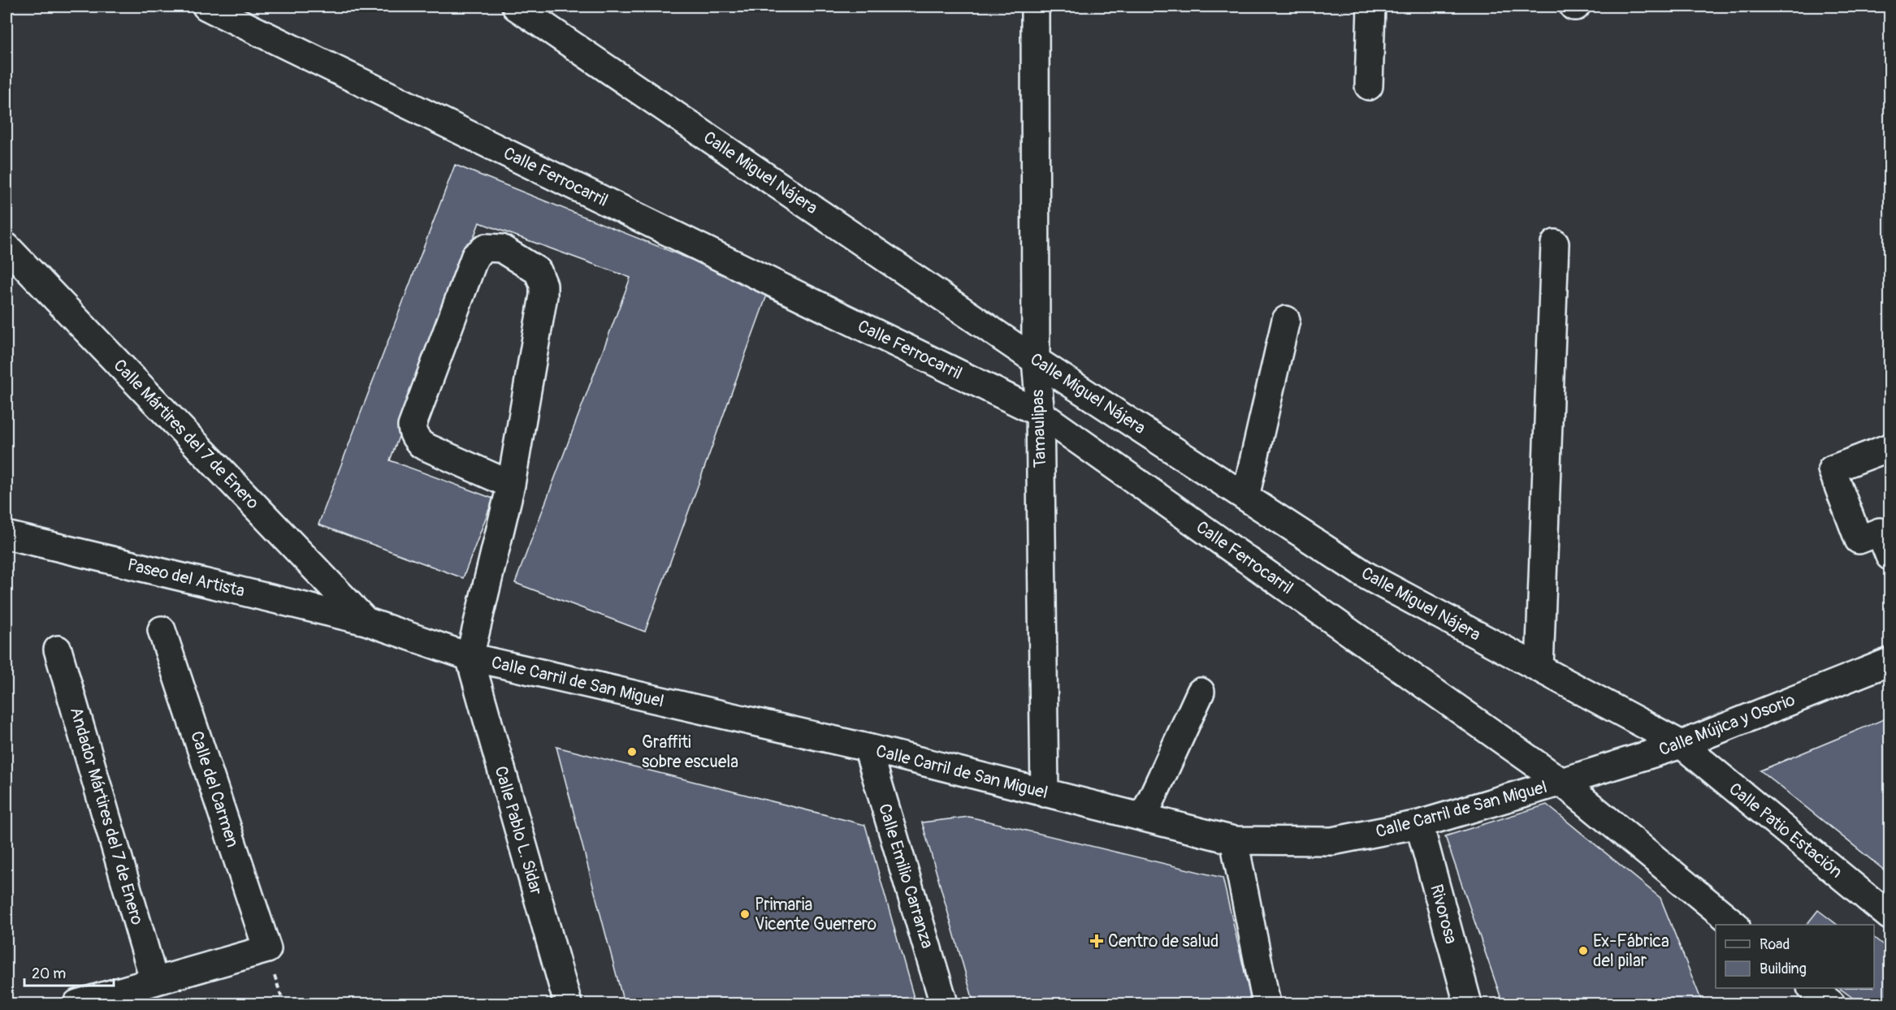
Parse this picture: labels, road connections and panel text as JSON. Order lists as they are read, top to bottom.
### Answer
{
  "streets": {
    "street": [
      "Calle Miguel Nájera",
      "Calle Ferrocarril",
      "Tamaulipas",
      "Calle Mártires del 7 de Enero",
      "Paseo del Artista",
      "Calle Carril de San Miguel",
      "Calle Mújica y Osorio",
      "Calle del Carmen",
      "Andador Mártires del 7 de Enero",
      "Calle Pablo L. Sidar",
      "Calle Patio Estación",
      "Calle Emilio Carranza",
      "Rivorosa"
    ]
  },
  "crossings": [
    ["Calle Miguel Nájera", "Tamaulipas"],
    ["Calle Miguel Nájera", "Calle Mújica y Osorio"],
    ["Calle Miguel Nájera", "Calle Patio Estación"],
    ["Calle Ferrocarril", "Tamaulipas"],
    ["Calle Ferrocarril", "Calle Carril de San Miguel"],
    ["Calle Ferrocarril", "Calle Mújica y Osorio"],
    ["Tamaulipas", "Calle Carril de San Miguel"],
    ["Calle Mártires del 7 de Enero", "Paseo del Artista"],
    ["Calle Mártires del 7 de Enero", "Calle Carril de San Miguel"],
    ["Paseo del Artista", "Calle Carril de San Miguel"],
    ["Calle Carril de San Miguel", "Calle Mújica y Osorio"],
    ["Calle Carril de San Miguel", "Calle Pablo L. Sidar"],
    ["Calle Carril de San Miguel", "Calle Emilio Carranza"],
    ["Calle Carril de San Miguel", "Rivorosa"],
    ["Calle Mújica y Osorio", "Calle Patio Estación"],
    ["Calle del Carmen", "Andador Mártires del 7 de Enero"]
  ],
  "places": {
    "other": ["Graffiti sobre escuela", "Primaria Vicente Guerrero", "Ex-Fábrica del pilar"],
    "health": ["Centro de salud"]
  },
  "legend": ["Road", "Building"],
  "scale_bar": "20 m"
}
